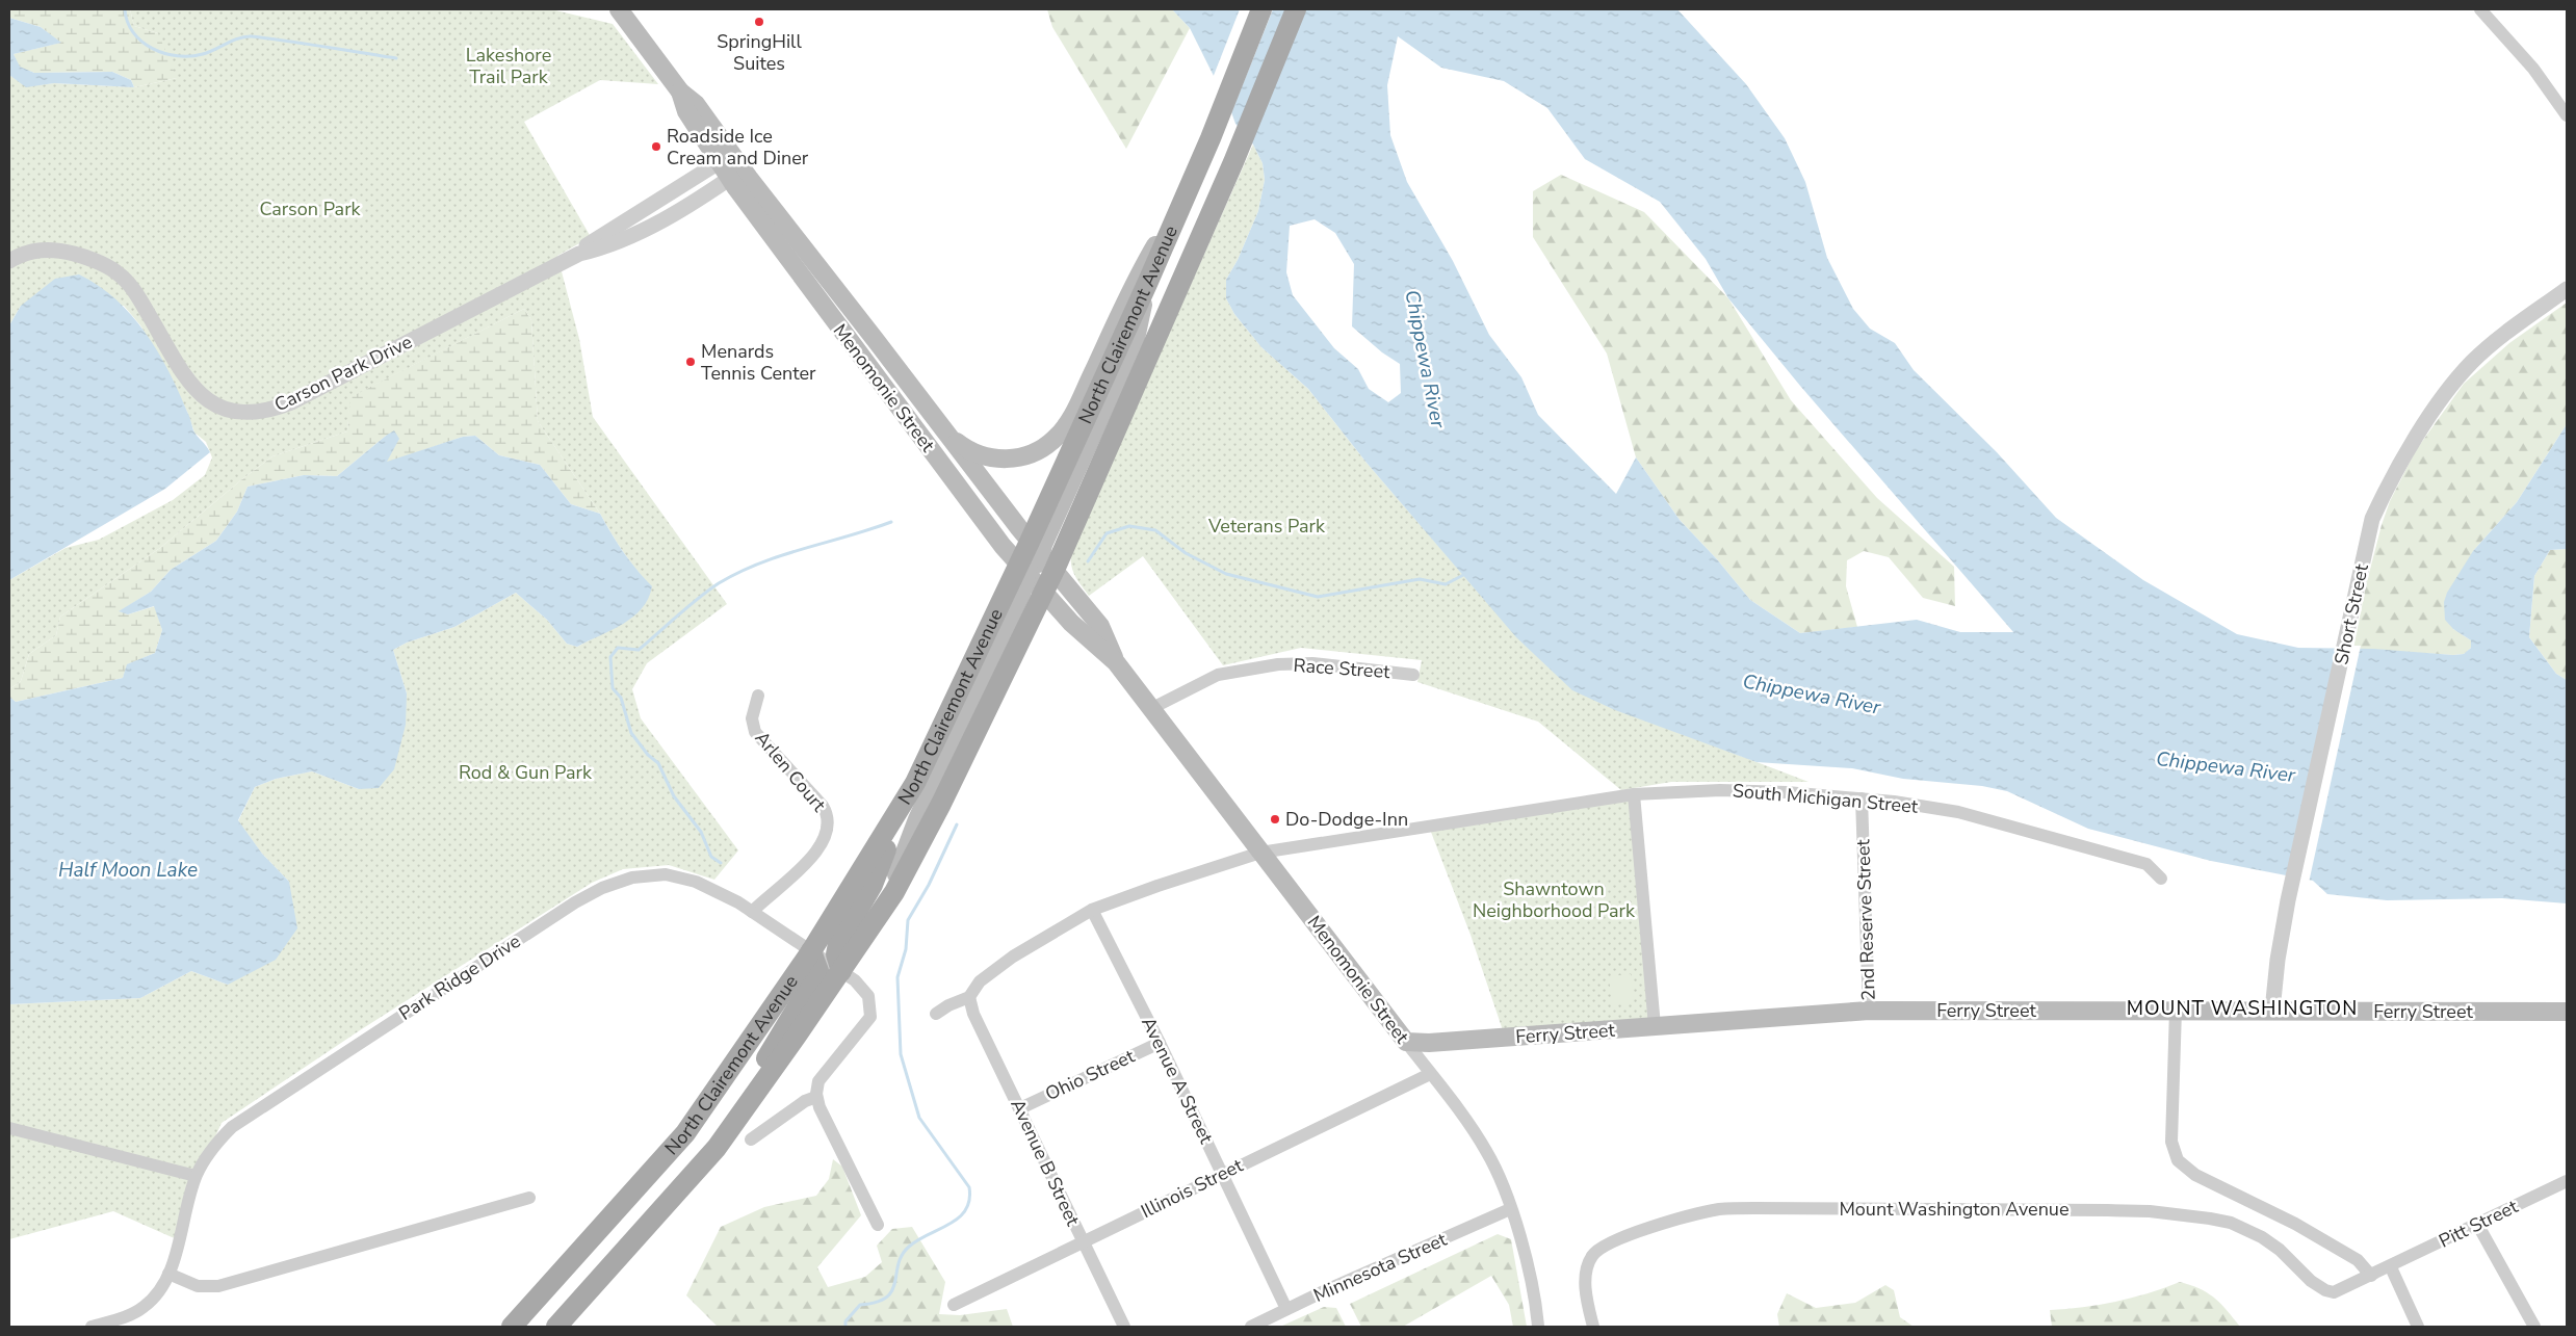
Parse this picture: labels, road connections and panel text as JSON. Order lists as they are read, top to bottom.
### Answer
{
  "streets": {
    "main road": ["North Clairemont Avenue", "Menomonie Street", "Ferry Street"],
    "street": [
      "Carson Park Drive",
      "Short Street",
      "Race Street",
      "Arlen Court",
      "South Michigan Street",
      "2nd Reserve Street",
      "Park Ridge Drive",
      "Ohio Street",
      "Avenue A Street",
      "Avenue B Street",
      "Illinois Street",
      "Mount Washington Avenue",
      "Pitt Street",
      "Minnesota Street"
    ]
  },
  "crossings": [
    ["North Clairemont Avenue", "Menomonie Street"],
    ["North Clairemont Avenue", "Park Ridge Drive"],
    ["Carson Park Drive", "Menomonie Street"],
    ["Menomonie Street", "Race Street"],
    ["Menomonie Street", "South Michigan Street"],
    ["Menomonie Street", "Ferry Street"],
    ["Menomonie Street", "Illinois Street"],
    ["Menomonie Street", "Minnesota Street"],
    ["Short Street", "Ferry Street"],
    ["Arlen Court", "Park Ridge Drive"],
    ["South Michigan Street", "2nd Reserve Street"],
    ["South Michigan Street", "Avenue A Street"],
    ["South Michigan Street", "Avenue B Street"],
    ["2nd Reserve Street", "Ferry Street"],
    ["Ohio Street", "Avenue A Street"],
    ["Ohio Street", "Avenue B Street"],
    ["Avenue A Street", "Illinois Street"],
    ["Avenue A Street", "Minnesota Street"],
    ["Avenue B Street", "Illinois Street"],
    ["Mount Washington Avenue", "Pitt Street"]
  ],
  "districts": ["MOUNT WASHINGTON"],
  "water": ["Chippewa River", "Half Moon Lake"],
  "parks": [
    "Lakeshore Trail Park",
    "Carson Park",
    "Veterans Park",
    "Rod & Gun Park",
    "Shawntown Neighborhood Park"
  ],
  "places": [
    "SpringHill Suites",
    "Roadside Ice Cream and Diner",
    "Menards Tennis Center",
    "Do-Dodge-Inn"
  ]
}
